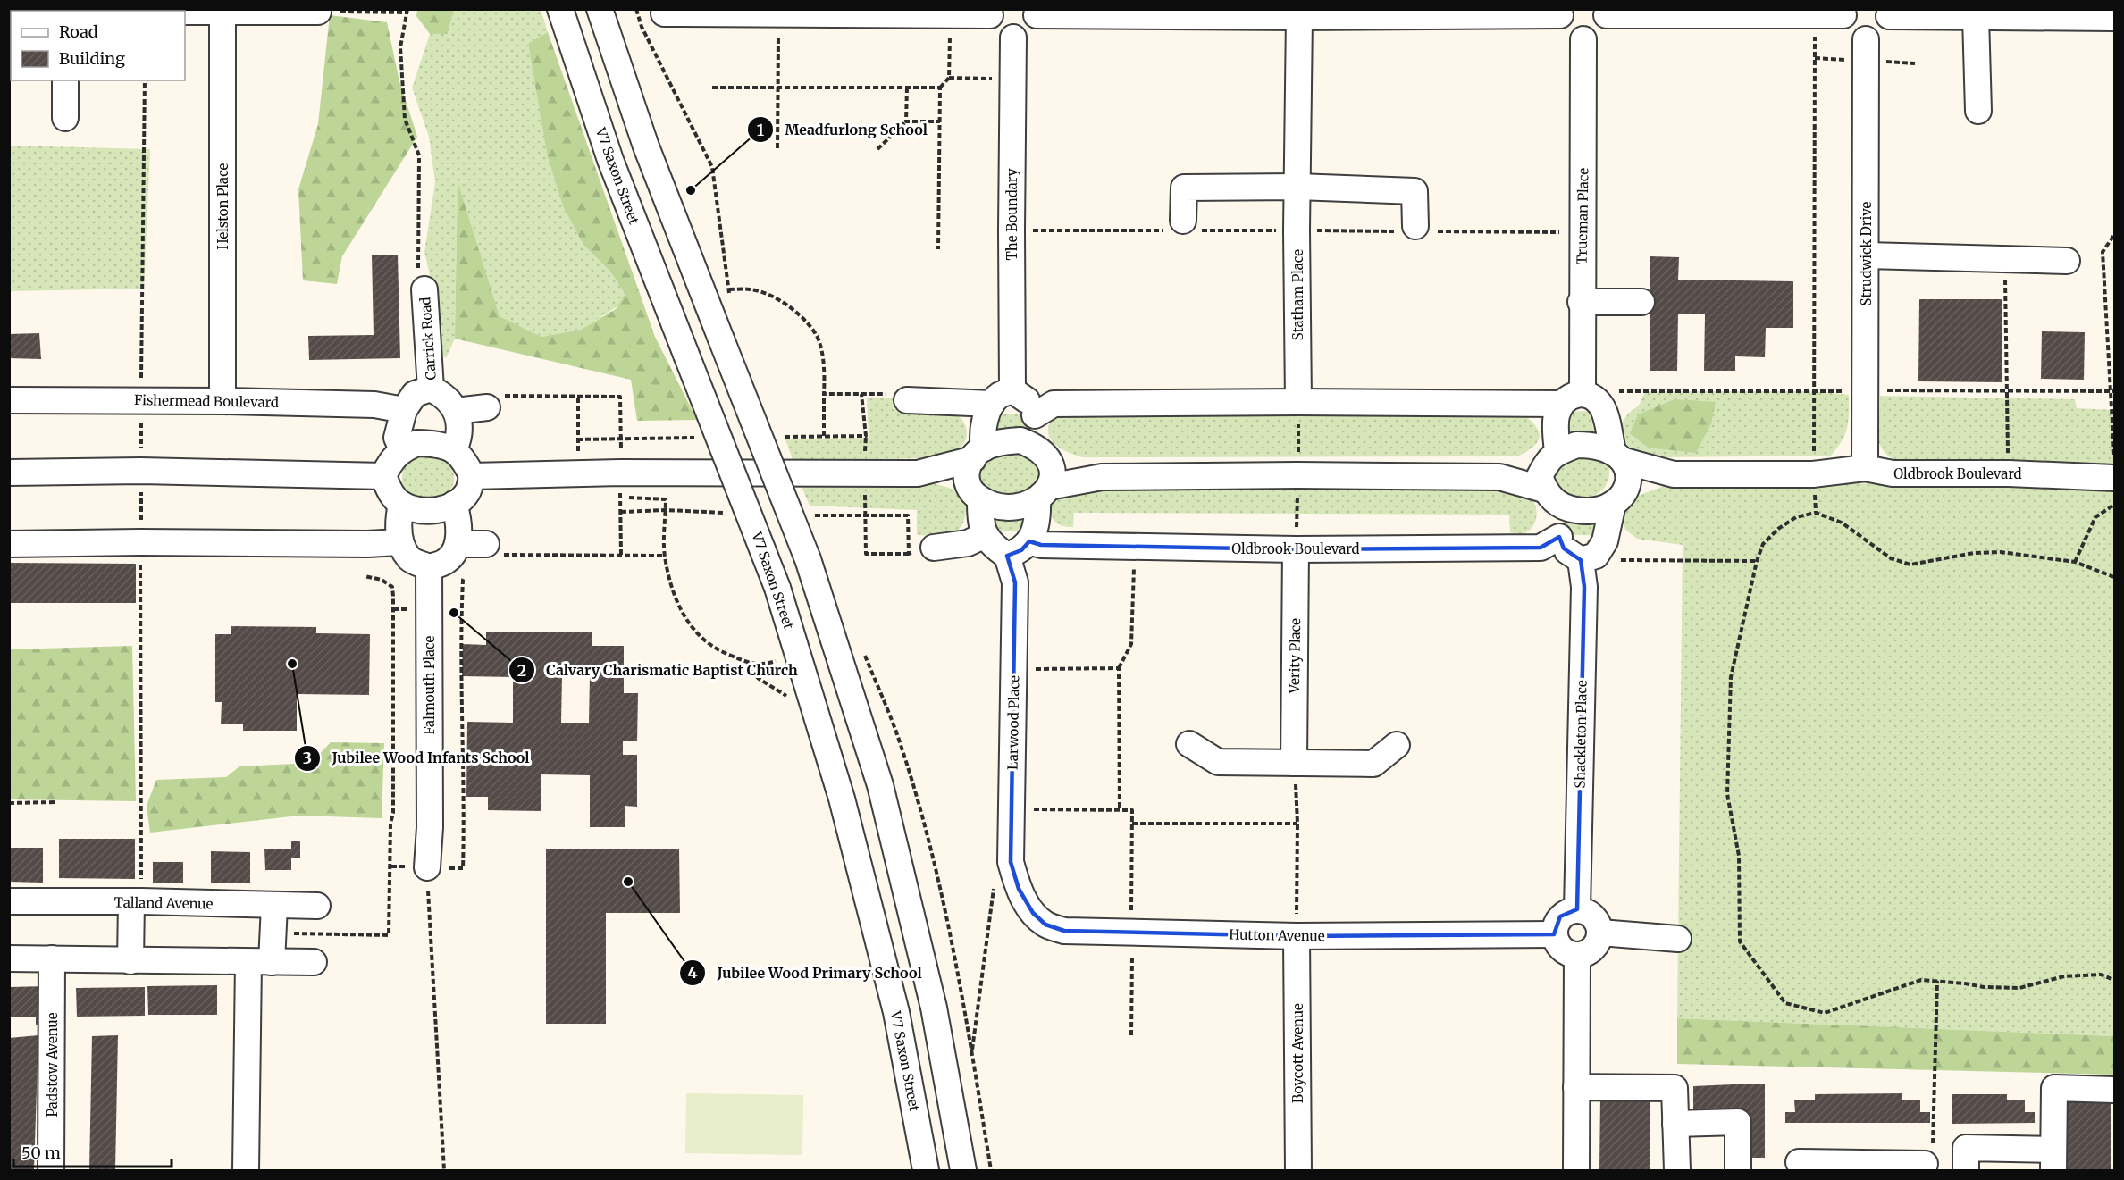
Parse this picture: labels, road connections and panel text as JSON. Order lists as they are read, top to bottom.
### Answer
{
  "streets": {
    "street": [
      "V7 Saxon Street",
      "Helston Place",
      "The Boundary",
      "Trueman Place",
      "Strudwick Drive",
      "Statham Place",
      "Carrick Road",
      "Fishermead Boulevard",
      "Oldbrook Boulevard",
      "Verity Place",
      "Falmouth Place",
      "Larwood Place",
      "Shackleton Place",
      "Talland Avenue",
      "Hutton Avenue",
      "Boycott Avenue",
      "Padstow Avenue"
    ]
  },
  "crossings": [
    ["Helston Place", "Fishermead Boulevard"],
    ["Trueman Place", "Oldbrook Boulevard"],
    ["Strudwick Drive", "Oldbrook Boulevard"],
    ["Oldbrook Boulevard", "Verity Place"],
    ["Larwood Place", "Hutton Avenue"],
    ["Shackleton Place", "Hutton Avenue"],
    ["Hutton Avenue", "Boycott Avenue"]
  ],
  "places": [
    "Meadfurlong School",
    "Calvary Charismatic Baptist Church",
    "Jubilee Wood Infants School",
    "Jubilee Wood Primary School"
  ],
  "legend": ["Road", "Building"],
  "scale_bar": "50 m"
}
